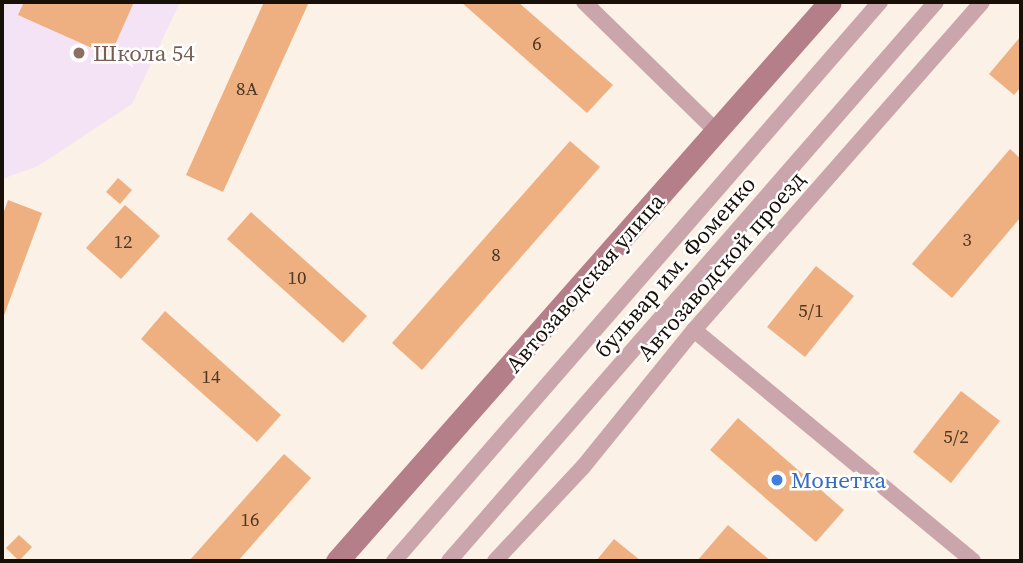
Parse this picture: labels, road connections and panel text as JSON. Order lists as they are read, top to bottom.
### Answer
{
  "streets": {
    "street": ["Автозаводской проезд", "бульвар им. Фоменко", "Автозаводская улица"]
  },
  "places": ["Школа 54", "Монетка"],
  "house_numbers": [
    "6",
    "8А",
    "3",
    "12",
    "8",
    "10",
    "5/1",
    "14",
    "5/2",
    "16"
  ]
}
